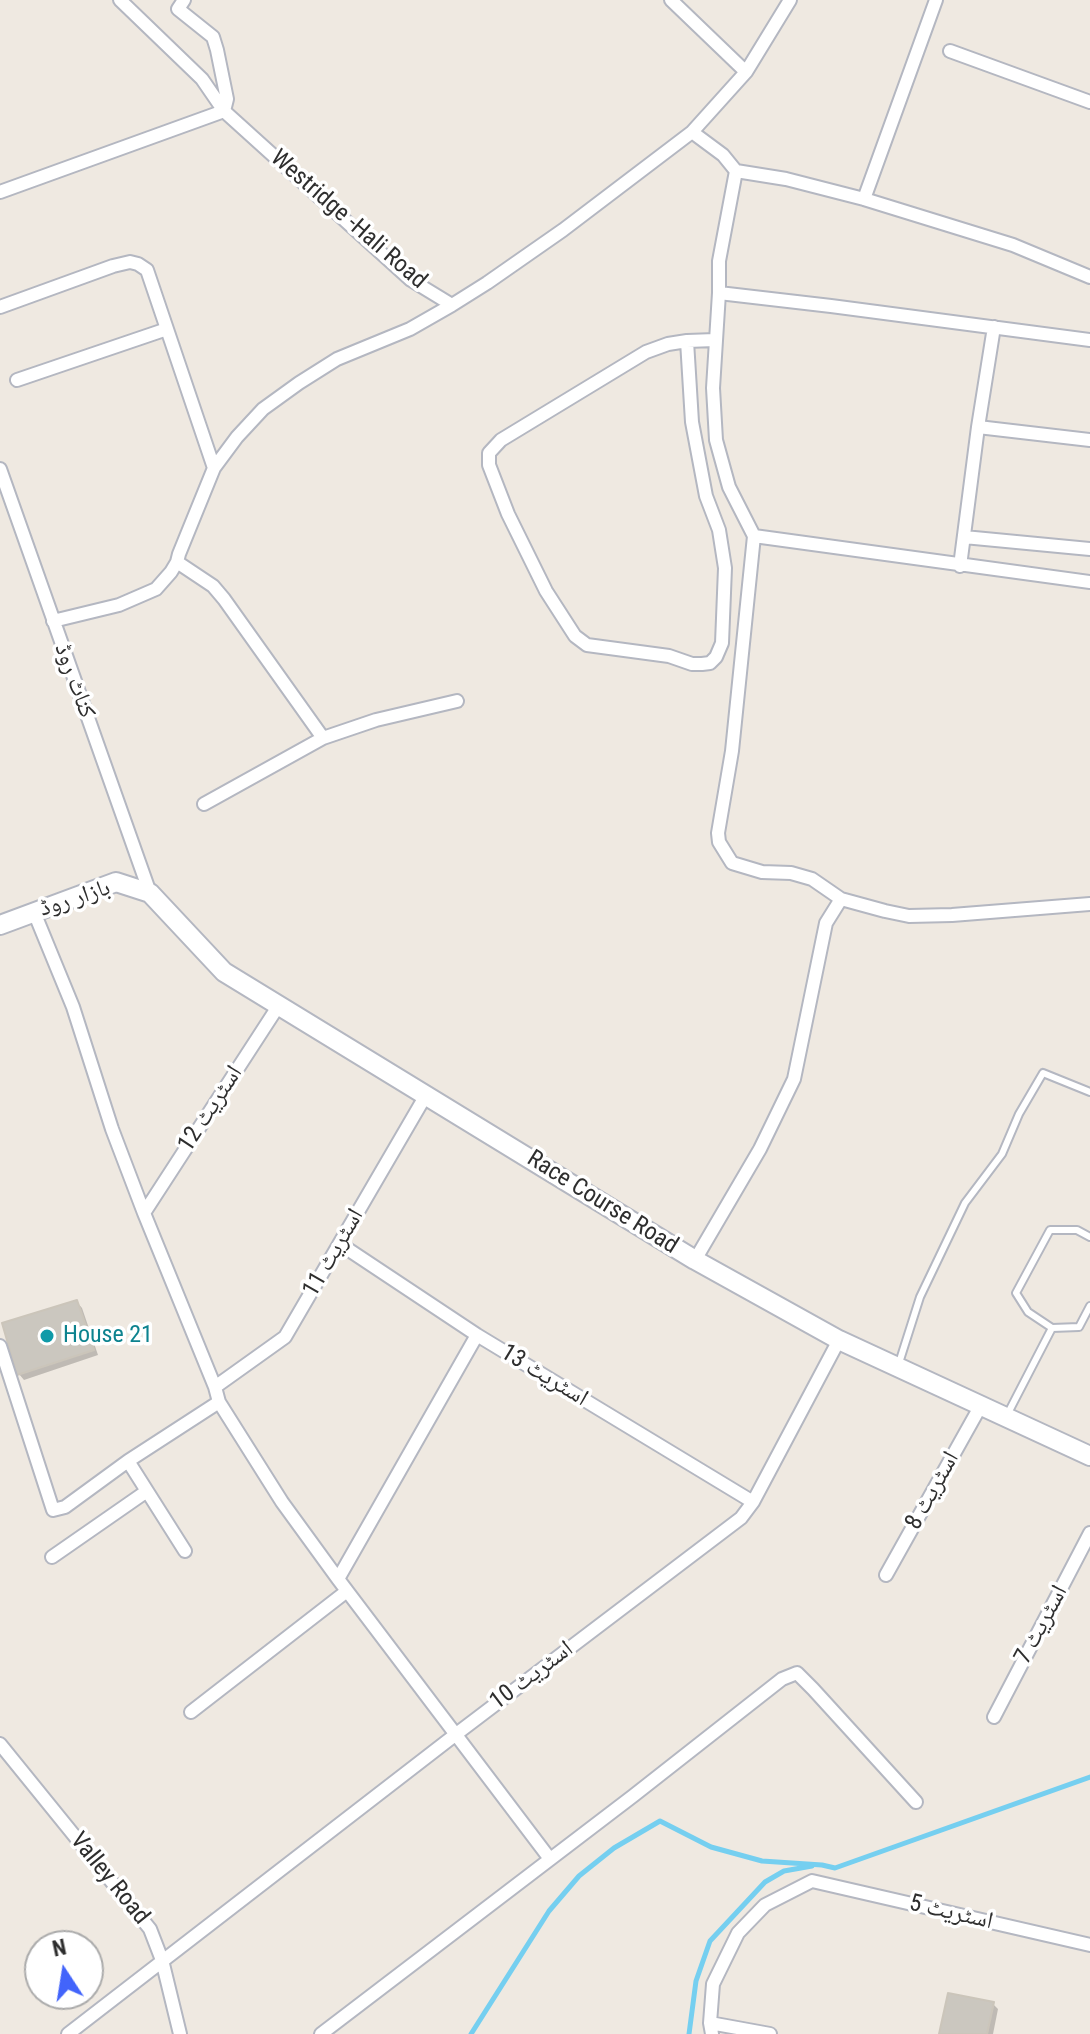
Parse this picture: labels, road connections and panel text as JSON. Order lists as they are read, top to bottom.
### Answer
{
  "streets": {
    "street": [
      "Westridge -Hali Road",
      "کناٹ روڈ",
      "بازار روڈ",
      "اسٹریٹ 12",
      "Race Course Road",
      "اسٹریٹ 11",
      "اسٹریٹ 13",
      "اسٹریٹ 8",
      "اسٹریٹ 7",
      "اسٹریٹ 10",
      "Valley Road",
      "اسٹریٹ 5"
    ]
  },
  "crossings": [
    ["کناٹ روڈ", "بازار روڈ"],
    ["کناٹ روڈ", "Race Course Road"],
    ["بازار روڈ", "Race Course Road"],
    ["اسٹریٹ 12", "Race Course Road"],
    ["Race Course Road", "اسٹریٹ 11"],
    ["Race Course Road", "اسٹریٹ 8"],
    ["Race Course Road", "اسٹریٹ 10"],
    ["اسٹریٹ 11", "اسٹریٹ 13"],
    ["اسٹریٹ 13", "اسٹریٹ 10"],
    ["اسٹریٹ 10", "Valley Road"]
  ],
  "places": ["House 21"],
  "north": "top"
}
